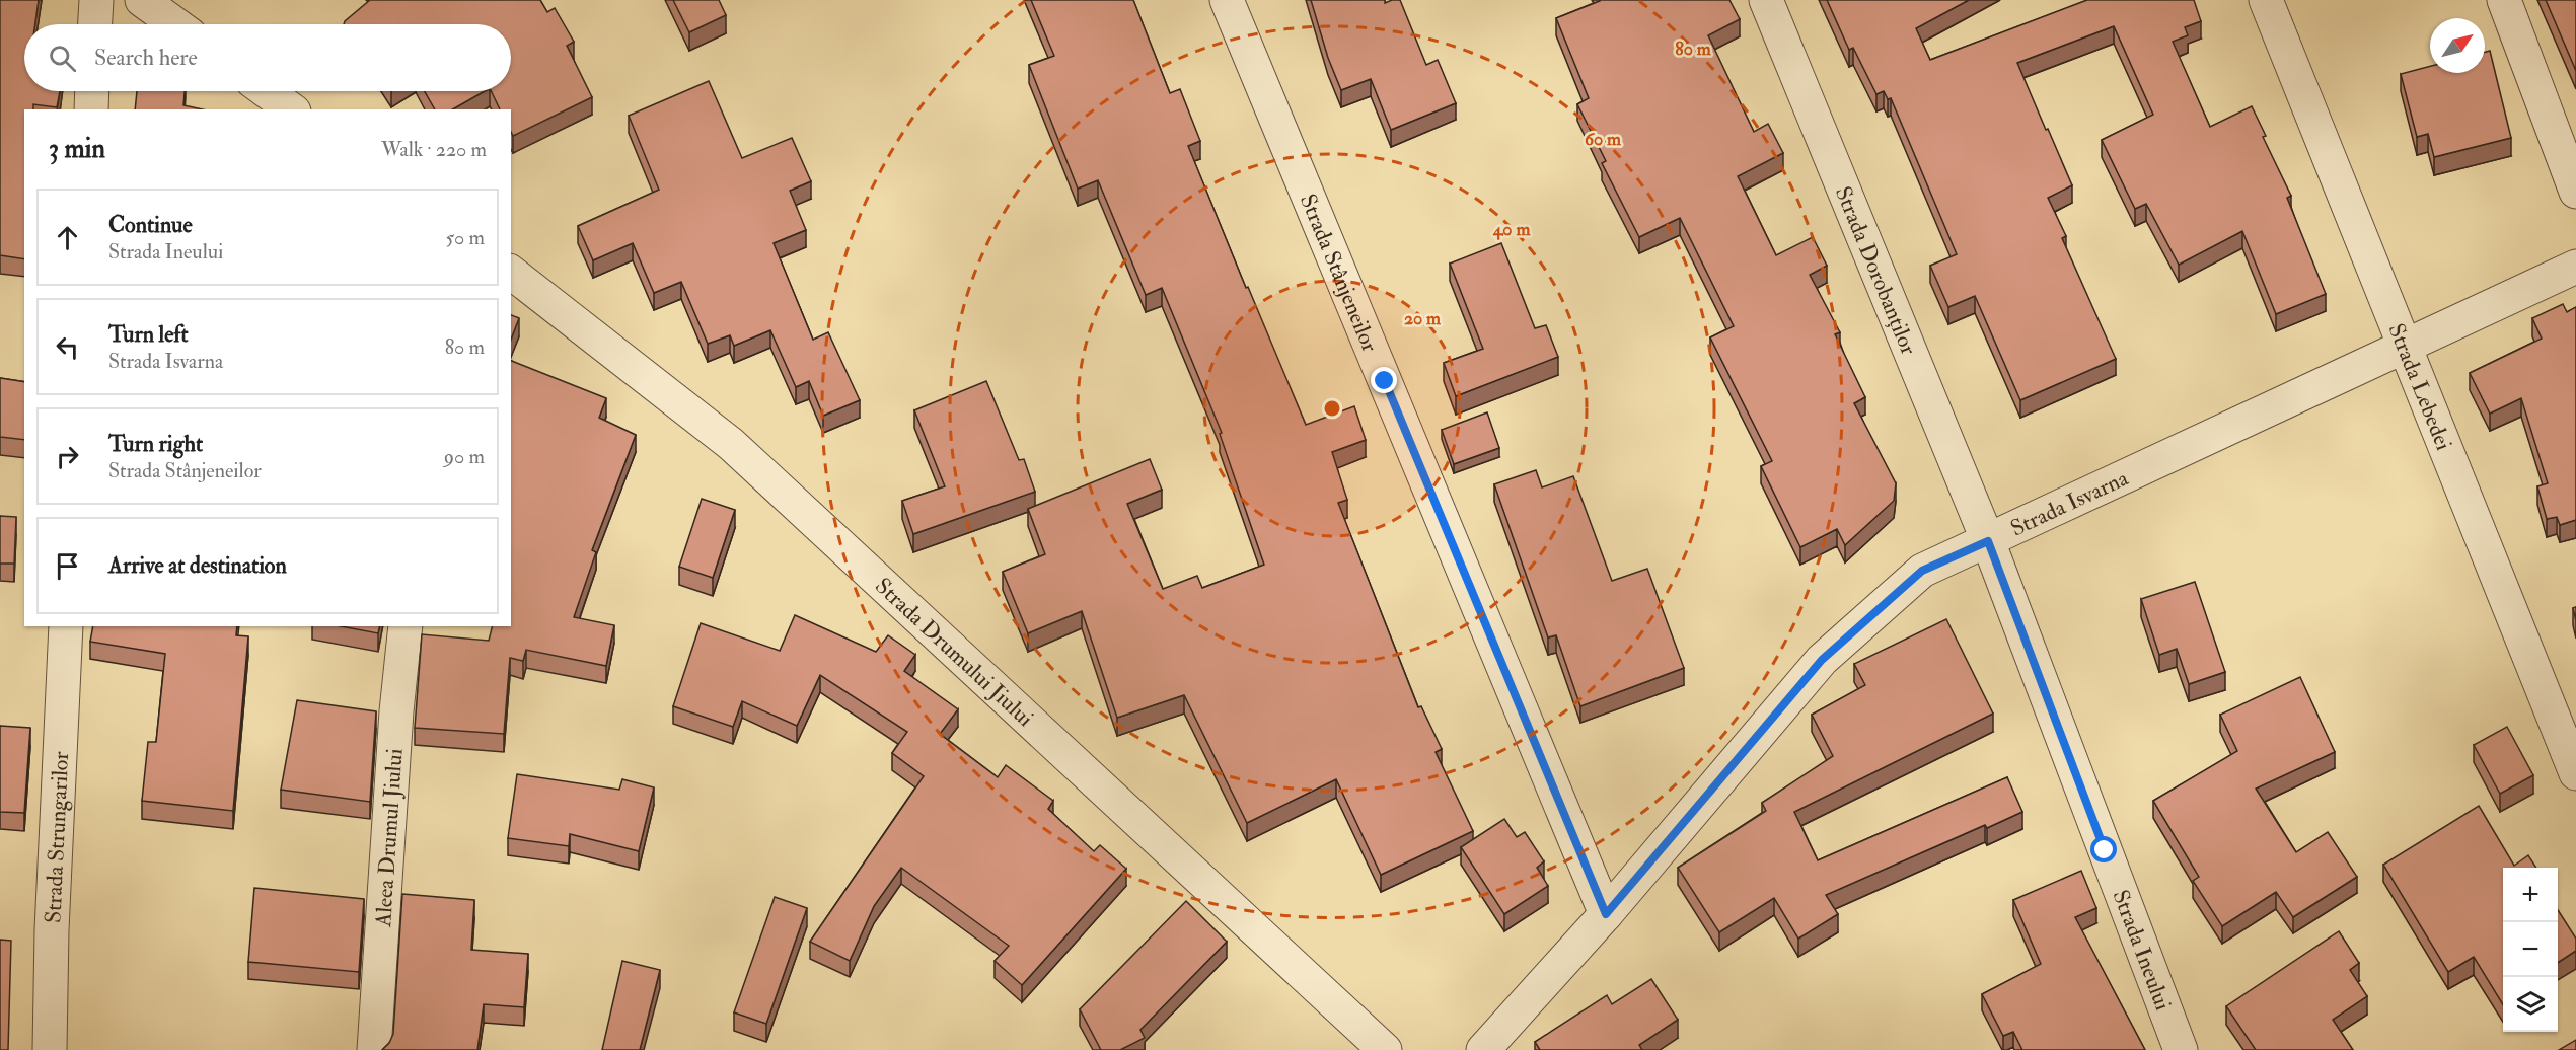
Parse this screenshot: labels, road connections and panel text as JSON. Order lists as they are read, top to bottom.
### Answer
{
  "streets": {
    "street": [
      "Strada Dorobanților",
      "Strada Stânjeneilor",
      "Strada Lebedei",
      "Strada Isvarna",
      "Strada Drumului Jiului",
      "Strada Strungarilor",
      "Aleea Drumul Jiului",
      "Strada Ineului"
    ]
  },
  "crossings": [
    ["Strada Dorobanților", "Strada Isvarna"],
    ["Strada Dorobanților", "Strada Ineului"],
    ["Strada Stânjeneilor", "Strada Isvarna"],
    ["Strada Lebedei", "Strada Isvarna"],
    ["Strada Isvarna", "Strada Ineului"]
  ],
  "north": "top right",
  "page": {
    "search": "Search here",
    "heading": ["3 min", "Walk · 220 m"],
    "list": [
      ["Continue", "Strada Ineului", "50 m"],
      ["Turn left", "Strada Isvarna", "80 m"],
      ["Turn right", "Strada Stânjeneilor", "90 m"],
      "Arrive at destination"
    ],
    "map_buttons": ["+", "−"]
  },
  "rings": [
    "80 m",
    "60 m",
    "40 m",
    "20 m"
  ]
}
